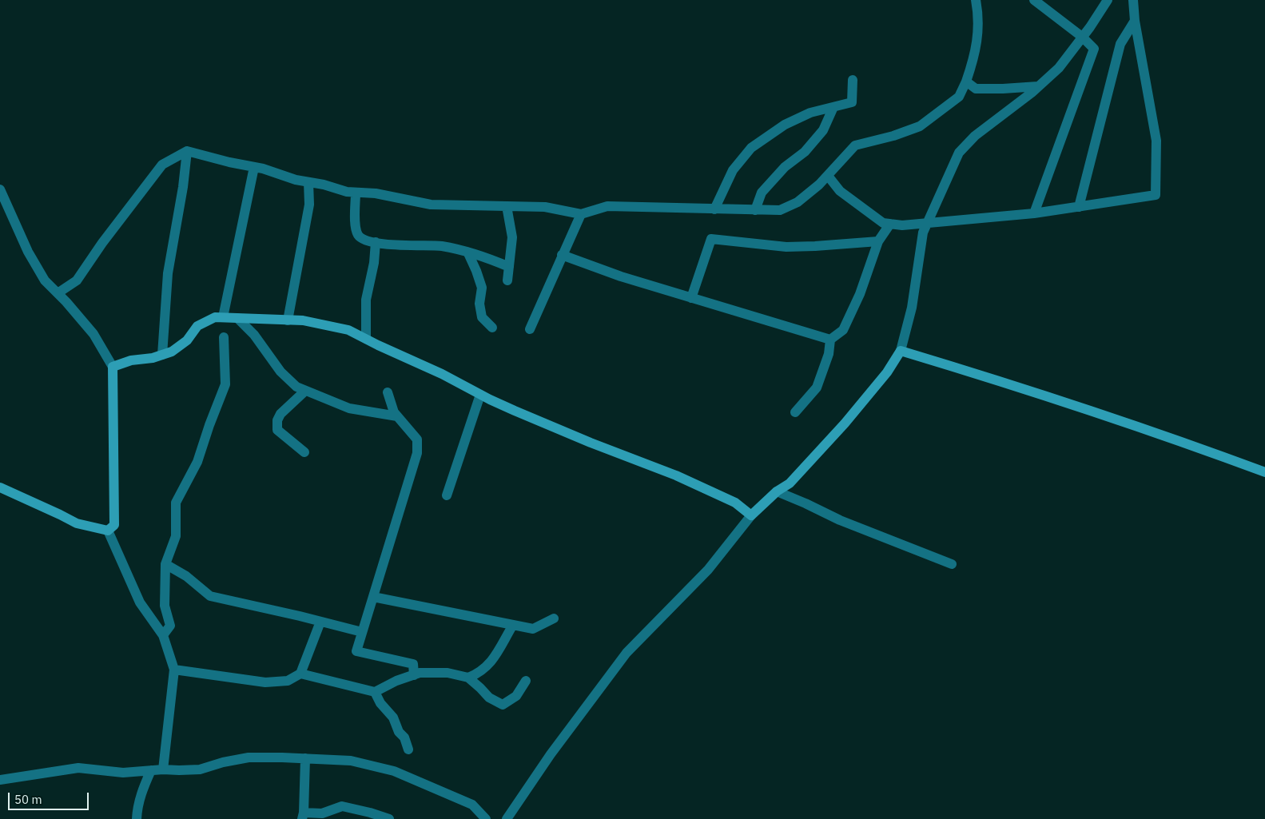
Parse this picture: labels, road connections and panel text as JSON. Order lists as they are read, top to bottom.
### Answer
{
  "scale_bar": "50 m"
}
